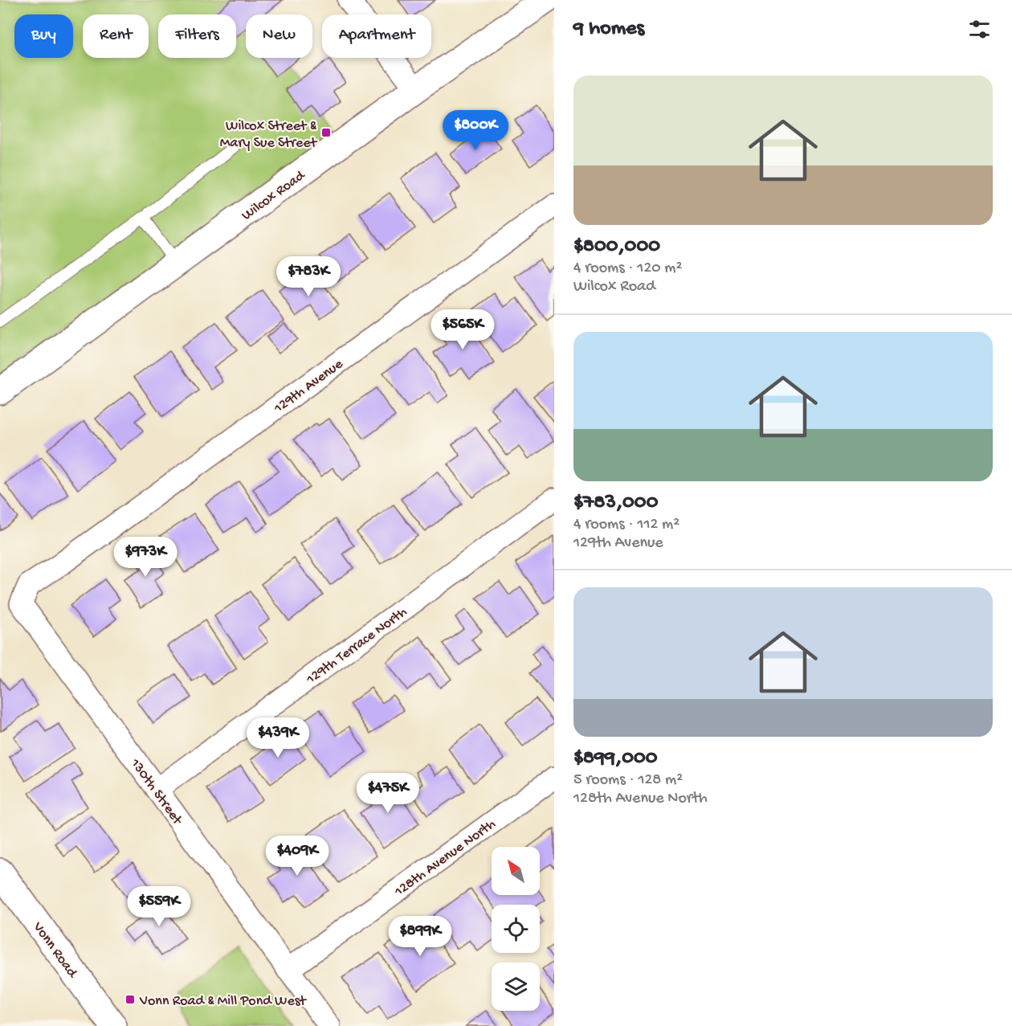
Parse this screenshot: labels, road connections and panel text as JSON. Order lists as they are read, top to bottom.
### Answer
{
  "streets": {
    "street": [
      "Wilcox Road",
      "129th Avenue",
      "129th Terrace North",
      "130th Street",
      "128th Avenue North",
      "Vonn Road"
    ]
  },
  "crossings": [
    ["129th Avenue", "130th Street"],
    ["129th Terrace North", "130th Street"],
    ["130th Street", "128th Avenue North"]
  ],
  "places": {
    "transit": ["Wilcox Street & Mary Sue Street", "Vonn Road & Mill Pond West"]
  },
  "north": "top left",
  "page": {
    "heading": "9 homes",
    "chip": [
      "Buy",
      "Rent",
      "Filters",
      "New",
      "Apartment"
    ],
    "list": [
      {
        "name": "$800,000",
        "note": "4 rooms · 120 m² · Wilcox Road"
      },
      {
        "name": "$783,000",
        "note": "4 rooms · 112 m² · 129th Avenue"
      },
      {
        "name": "$899,000",
        "note": "5 rooms · 128 m² · 128th Avenue North"
      }
    ],
    "price": [
      "$800K",
      "$783K",
      "$565K",
      "$973K",
      "$439K",
      "$475K",
      "$409K",
      "$559K",
      "$899K"
    ]
  }
}
